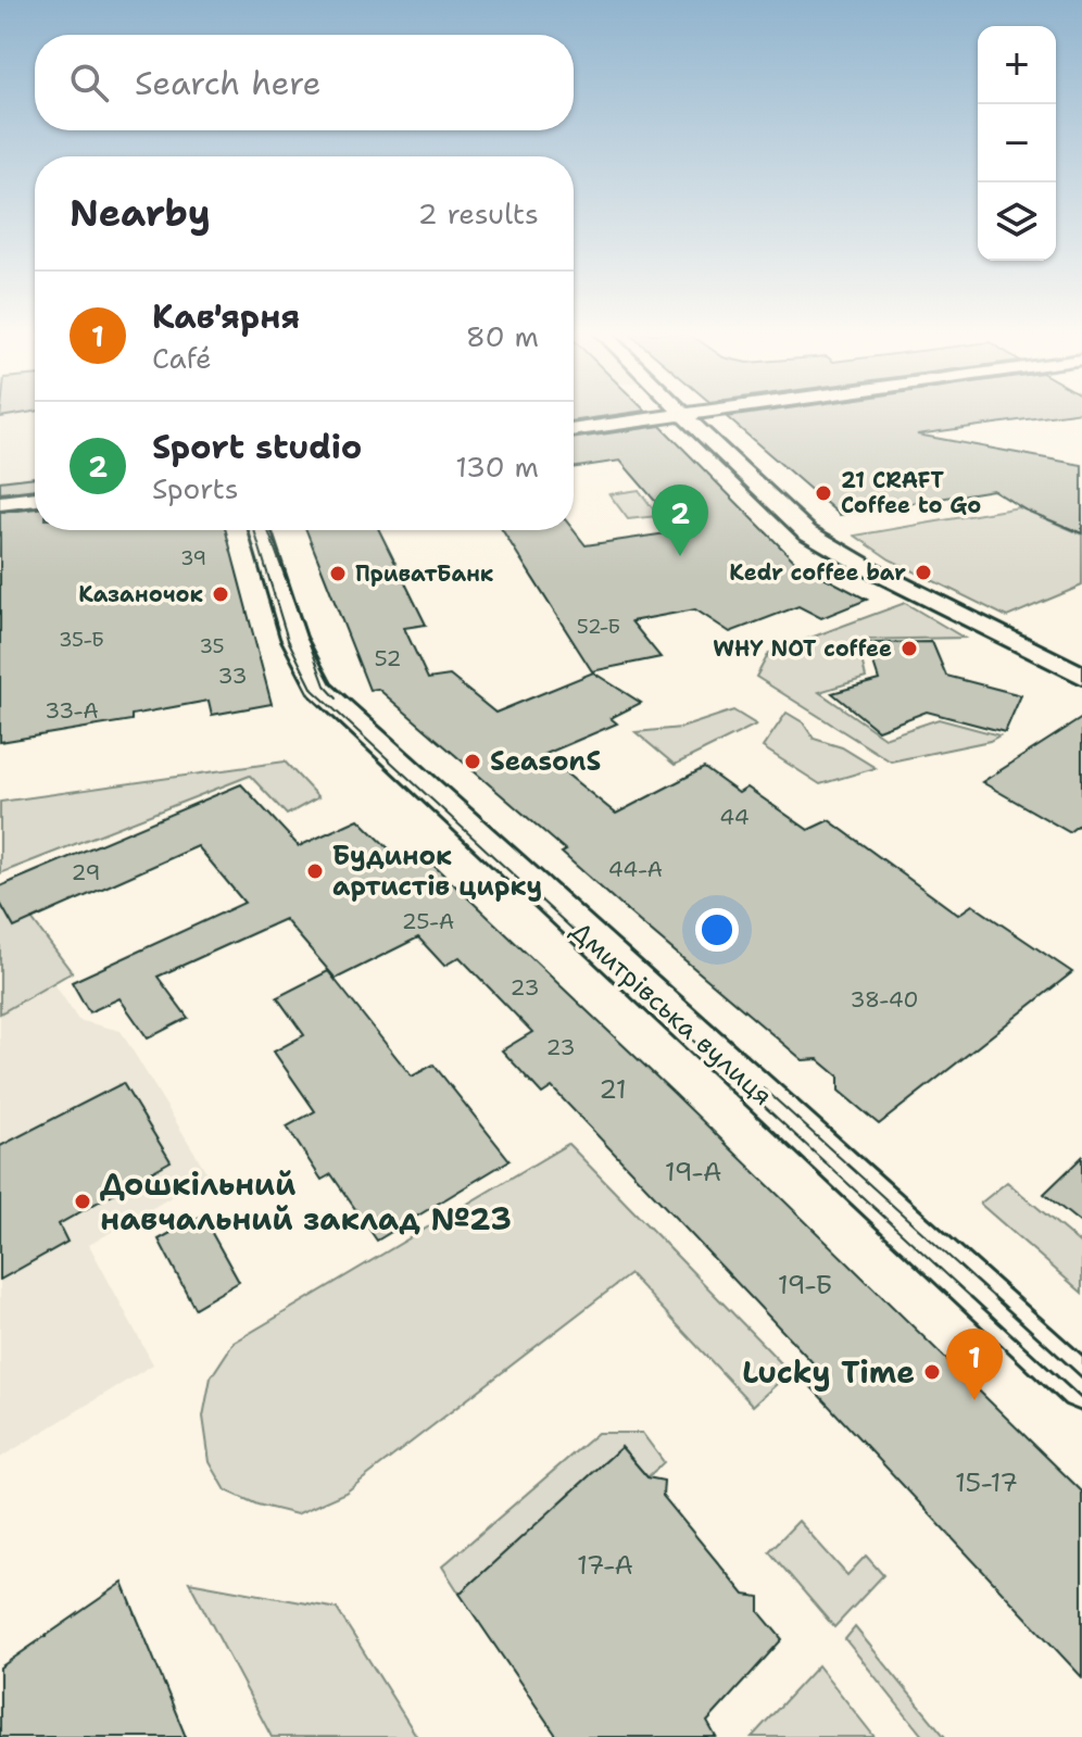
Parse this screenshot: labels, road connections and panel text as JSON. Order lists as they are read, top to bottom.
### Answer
{
  "streets": {
    "street": ["Дмитрівська вулиця"]
  },
  "places": [
    "21 CRAFT Coffee to Go",
    "Kedr coffee bar",
    "ПриватБанк",
    "Казаночок",
    "WHY NOT coffee",
    "SeasonS",
    "Будинок артистів цирку",
    "Дошкільний навчальний заклад №23",
    "Lucky Time"
  ],
  "house_numbers": [
    "39",
    "52-Б",
    "35-Б",
    "35",
    "52",
    "33",
    "33-А",
    "44",
    "44-А",
    "29",
    "25-А",
    "23",
    "38-40",
    "23",
    "21",
    "19-А",
    "19-Б",
    "15-17",
    "17-А"
  ],
  "page": {
    "map_buttons": ["+", "−"],
    "search": "Search here",
    "heading": ["Nearby", "2 results"],
    "list": [
      {
        "mark": "1",
        "name": "Кав'ярня",
        "note": "Café",
        "value": "80 m"
      },
      {
        "mark": "2",
        "name": "Sport studio",
        "note": "Sports",
        "value": "130 m"
      }
    ],
    "pins": ["2", "1"]
  }
}
